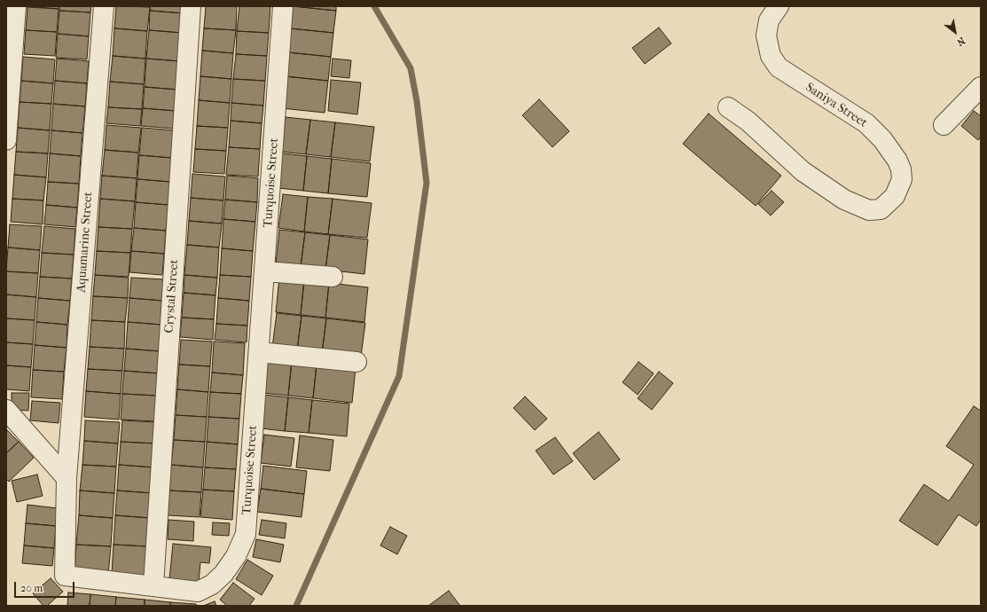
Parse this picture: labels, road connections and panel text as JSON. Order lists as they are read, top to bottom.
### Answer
{
  "streets": {
    "street": [
      "Saniya Street",
      "Turquoise Street",
      "Aquamarine Street",
      "Crystal Street"
    ]
  },
  "crossings": [
    ["Turquoise Street", "Aquamarine Street"],
    ["Turquoise Street", "Crystal Street"]
  ],
  "scale_bar": "20 m",
  "north": "bottom right"
}
